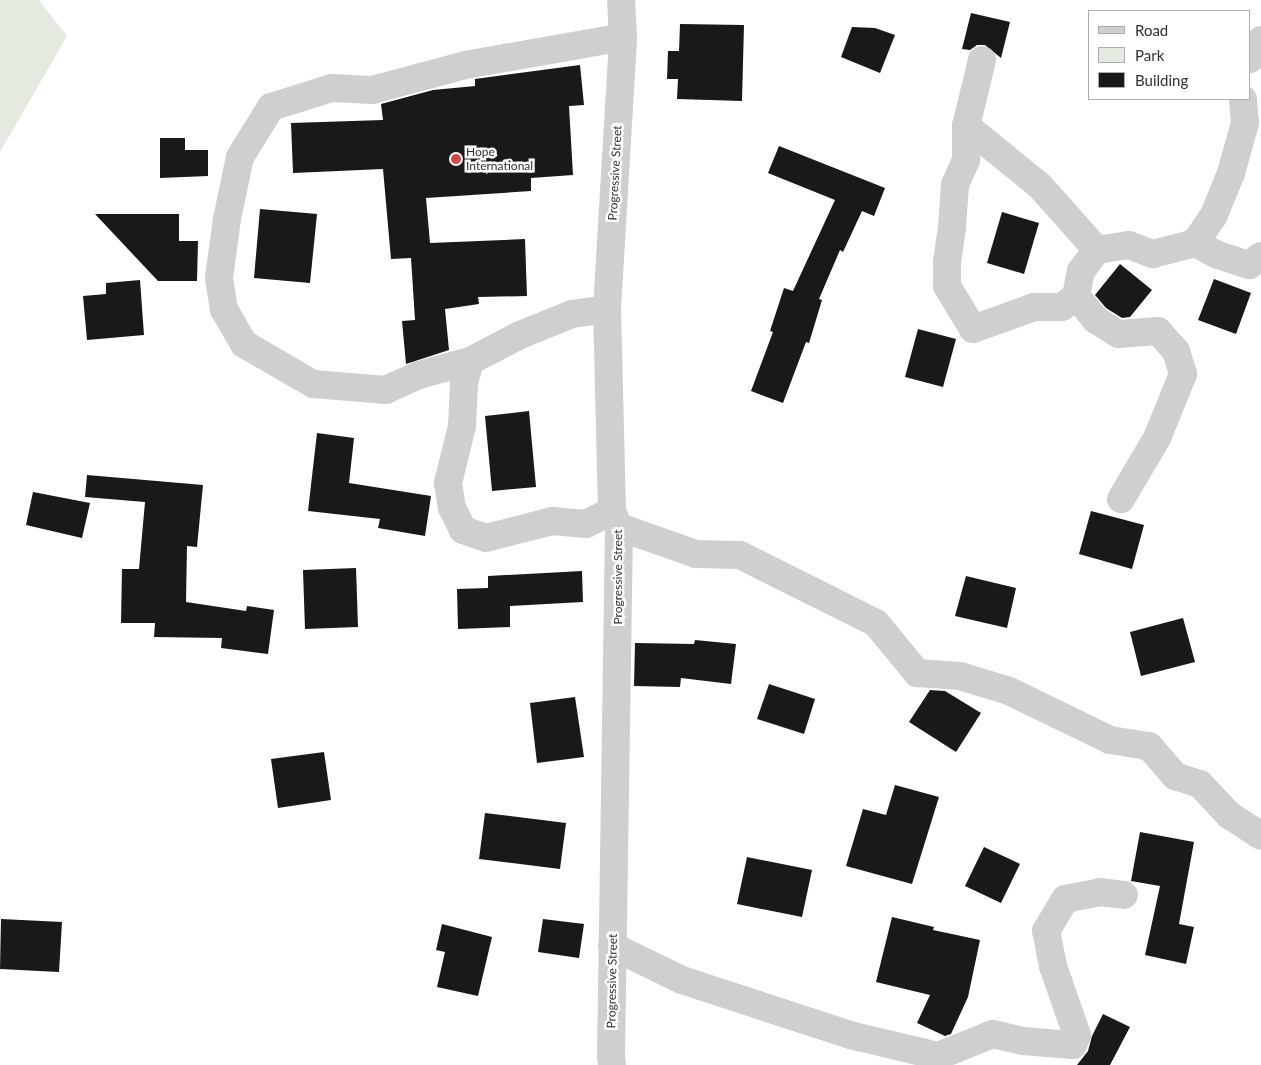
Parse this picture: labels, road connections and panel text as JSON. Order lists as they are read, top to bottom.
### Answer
{
  "streets": {
    "street": ["Progressive Street"]
  },
  "places": ["Hope International"],
  "legend": ["Road", "Park", "Building"]
}
